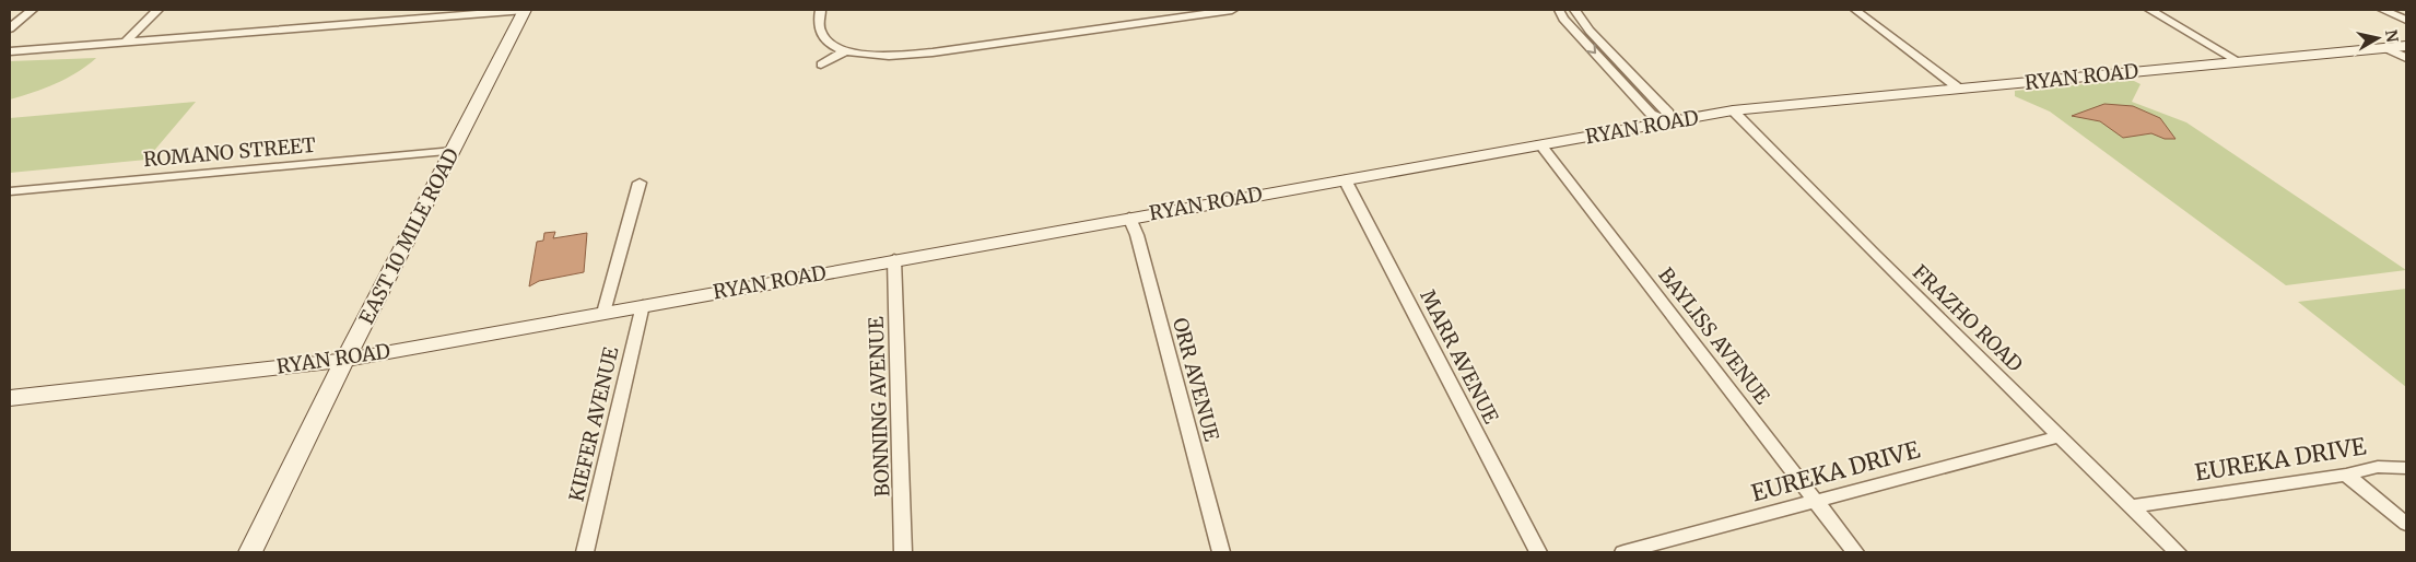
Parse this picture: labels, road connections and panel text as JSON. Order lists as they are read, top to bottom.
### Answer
{
  "streets": {
    "main road": ["RYAN ROAD", "EAST 10 MILE ROAD"],
    "street": [
      "ROMANO STREET",
      "FRAZHO ROAD",
      "BAYLISS AVENUE",
      "MARR AVENUE",
      "ORR AVENUE",
      "BONNING AVENUE",
      "KIEFER AVENUE",
      "EUREKA DRIVE"
    ]
  },
  "crossings": [
    ["RYAN ROAD", "EAST 10 MILE ROAD"],
    ["RYAN ROAD", "FRAZHO ROAD"],
    ["RYAN ROAD", "BAYLISS AVENUE"],
    ["RYAN ROAD", "MARR AVENUE"],
    ["RYAN ROAD", "ORR AVENUE"],
    ["RYAN ROAD", "BONNING AVENUE"],
    ["RYAN ROAD", "KIEFER AVENUE"],
    ["ROMANO STREET", "EAST 10 MILE ROAD"],
    ["FRAZHO ROAD", "EUREKA DRIVE"],
    ["BAYLISS AVENUE", "EUREKA DRIVE"]
  ],
  "north": "right"
}
